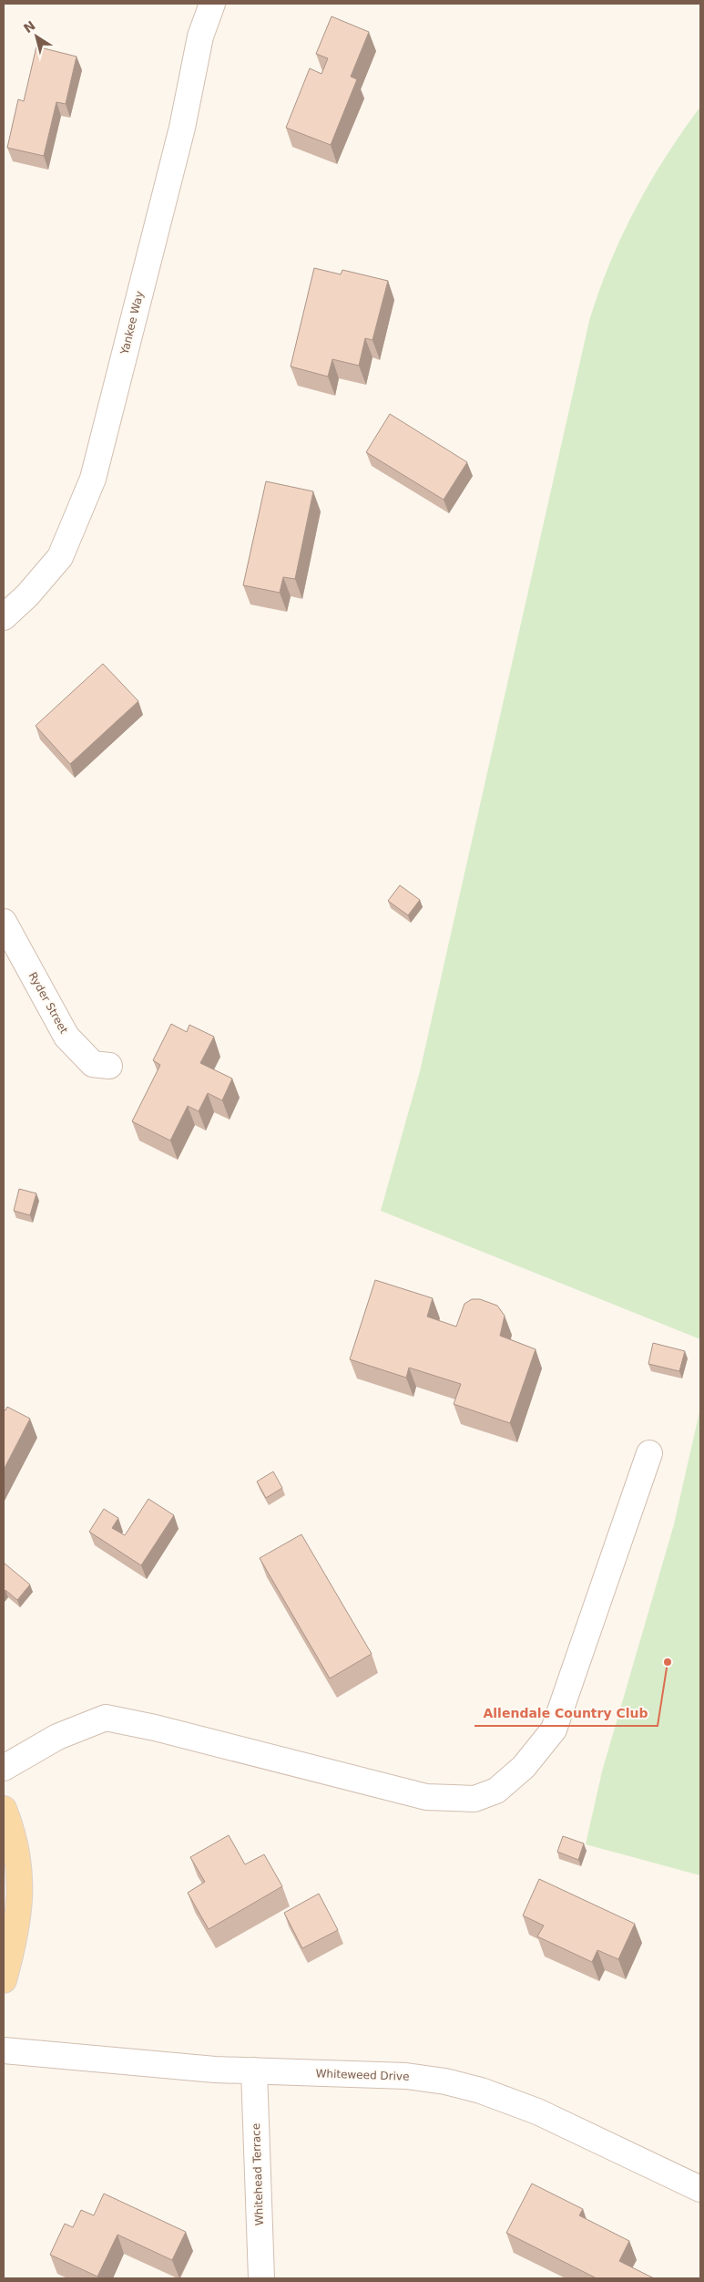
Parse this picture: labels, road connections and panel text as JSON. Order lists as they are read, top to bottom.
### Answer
{
  "streets": {
    "street": [
      "Yankee Way",
      "Ryder Street",
      "Whiteweed Drive",
      "Whitehead Terrace"
    ]
  },
  "crossings": [
    ["Whiteweed Drive", "Whitehead Terrace"]
  ],
  "places": ["Allendale Country Club"],
  "north": "top left"
}
